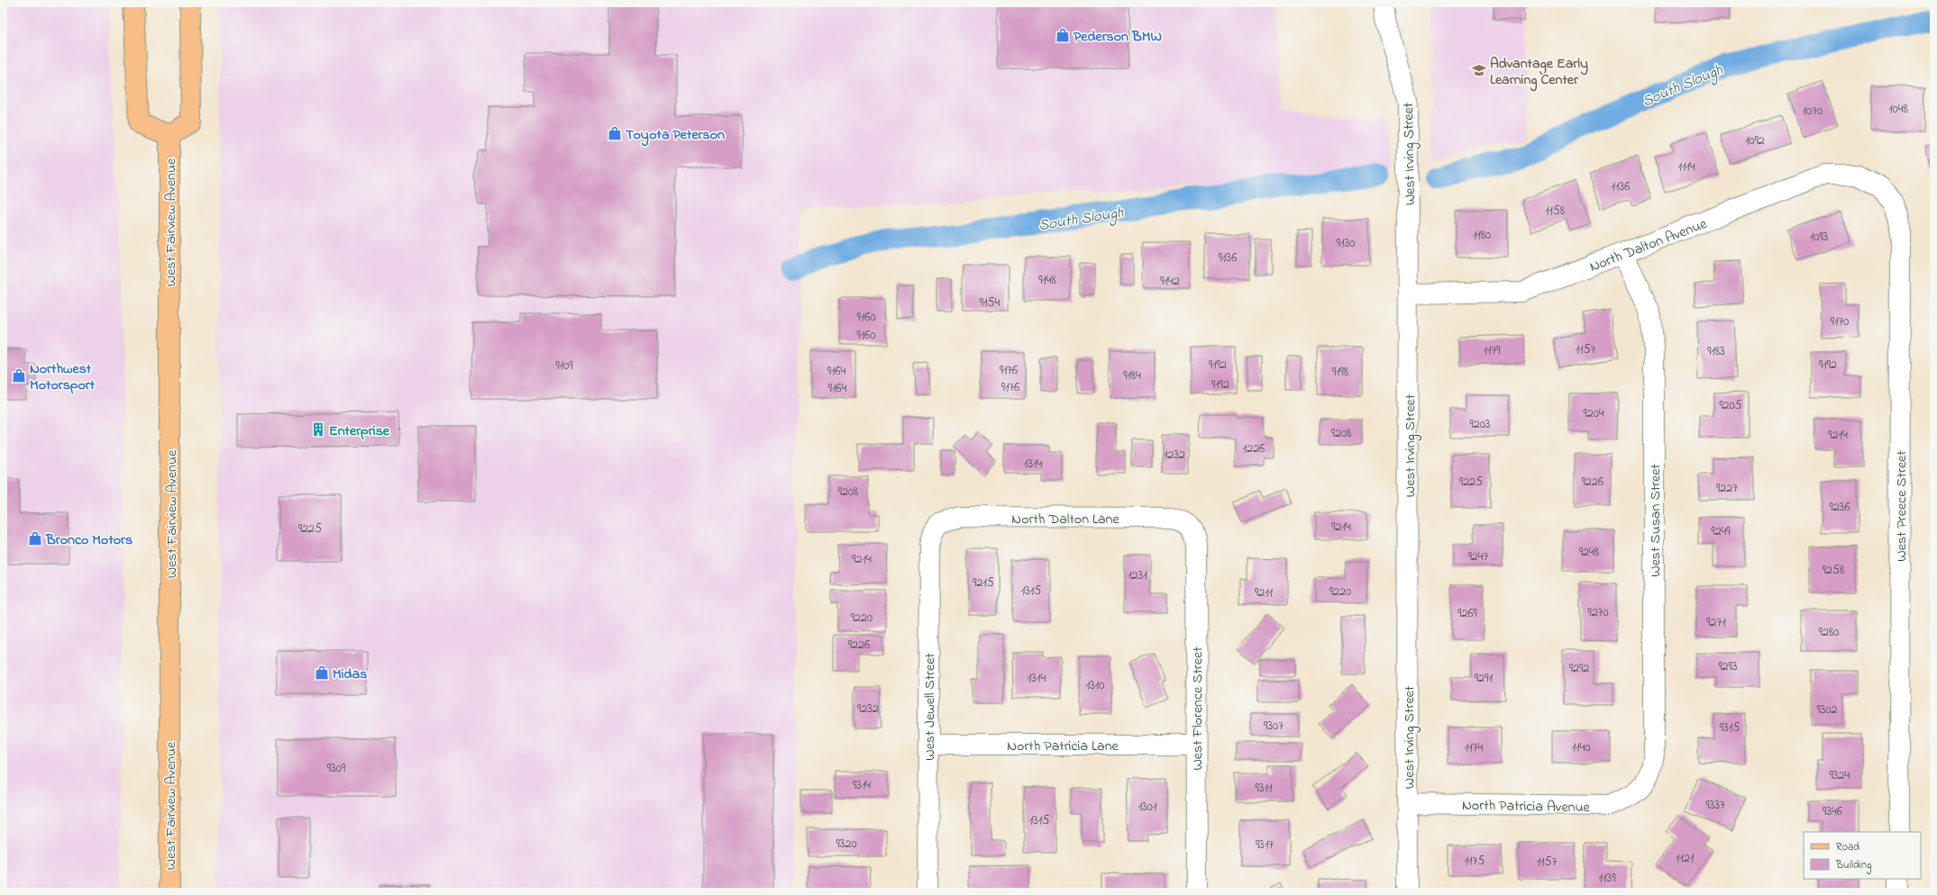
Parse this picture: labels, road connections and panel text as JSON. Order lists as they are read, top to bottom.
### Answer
{
  "streets": {
    "main road": ["West Fairview Avenue"],
    "street": [
      "West Irving Street",
      "North Dalton Avenue",
      "West Preece Street",
      "North Dalton Lane",
      "West Susan Street",
      "West Jewell Street",
      "West Florence Street",
      "North Patricia Lane",
      "North Patricia Avenue"
    ]
  },
  "crossings": [
    ["West Irving Street", "North Dalton Avenue"],
    ["West Irving Street", "North Patricia Avenue"],
    ["North Dalton Avenue", "West Preece Street"],
    ["North Dalton Avenue", "West Susan Street"],
    ["North Dalton Lane", "West Jewell Street"],
    ["North Dalton Lane", "West Florence Street"],
    ["West Susan Street", "North Patricia Avenue"],
    ["West Jewell Street", "North Patricia Lane"],
    ["West Florence Street", "North Patricia Lane"]
  ],
  "water": ["South Slough"],
  "places": {
    "shop": [
      "Pederson BMW",
      "Toyota Peterson",
      "Northwest Motorsport",
      "Bronco Motors",
      "Midas"
    ],
    "school or university": ["Advantage Early Learning Center"],
    "building": ["Enterprise"]
  },
  "house_numbers": [
    "1048",
    "1070",
    "1092",
    "1114",
    "1136",
    "1158",
    "1180",
    "1093",
    "9130",
    "9136",
    "9148",
    "9142",
    "9154",
    "9160",
    "9170",
    "9160",
    "1157",
    "1179",
    "9183",
    "9192",
    "9192",
    "9109",
    "9176",
    "9164",
    "9198",
    "9184",
    "9192",
    "9176",
    "9164",
    "9205",
    "9204",
    "9203",
    "9208",
    "9214",
    "1226",
    "1232",
    "1314",
    "9225",
    "9226",
    "9227",
    "9208",
    "9236",
    "9214",
    "9225",
    "9249",
    "9248",
    "9247",
    "9214",
    "9258",
    "1231",
    "9215",
    "1315",
    "9220",
    "9211",
    "9270",
    "9269",
    "9220",
    "9271",
    "9280",
    "9226",
    "9293",
    "9292",
    "1314",
    "9291",
    "1310",
    "9232",
    "9302",
    "9307",
    "9315",
    "1174",
    "1140",
    "9309",
    "9324",
    "9314",
    "9311",
    "9337",
    "1301",
    "9346",
    "1315",
    "9320",
    "9317",
    "1121",
    "1175",
    "1157",
    "1139"
  ],
  "legend": ["Road", "Building"]
}
